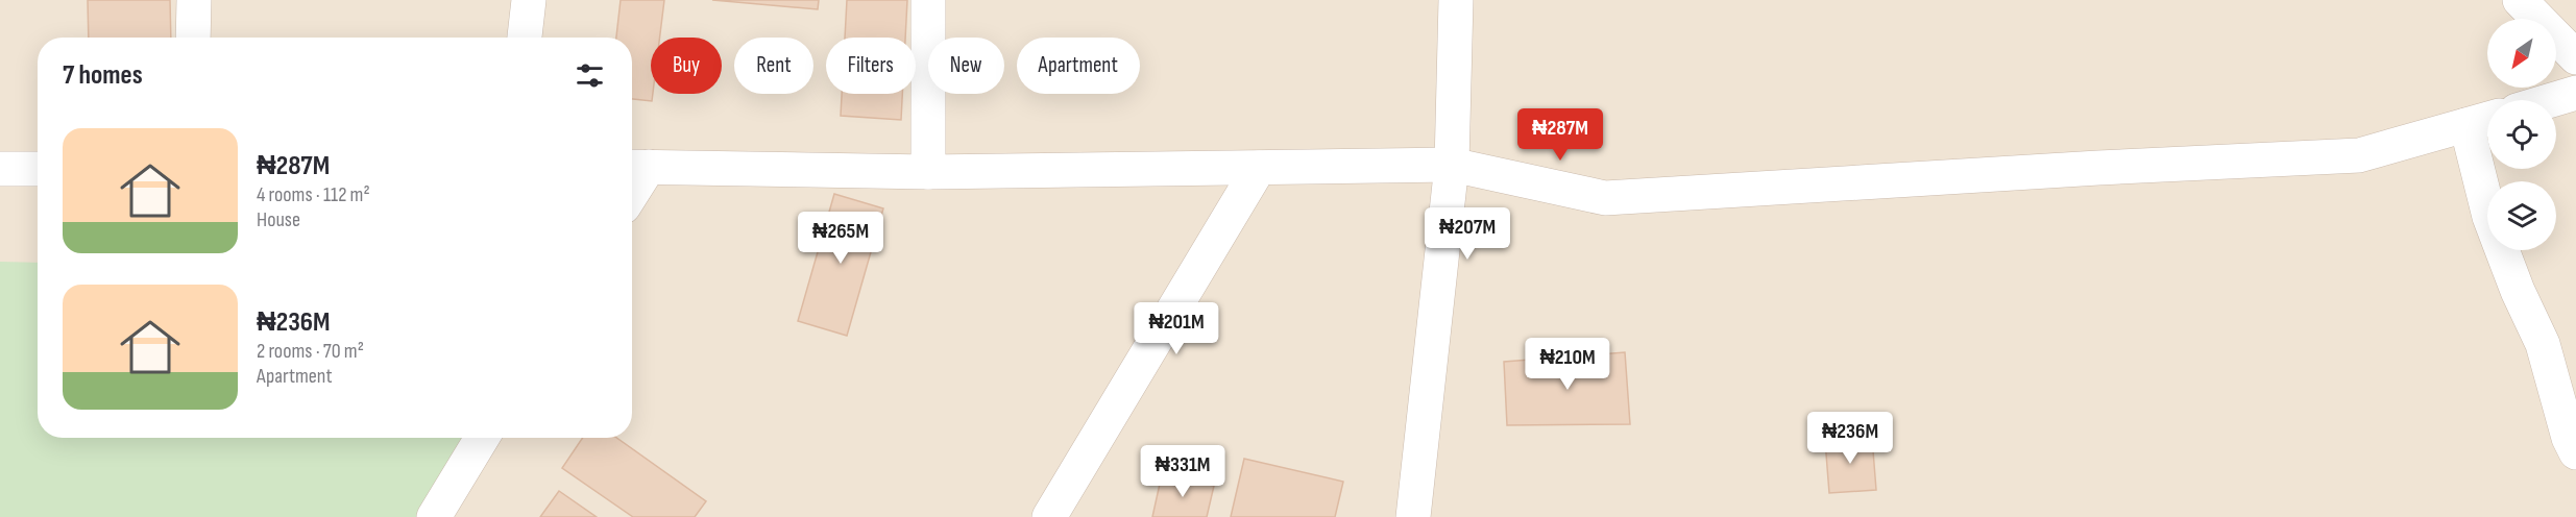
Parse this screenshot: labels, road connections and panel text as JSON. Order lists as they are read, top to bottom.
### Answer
{
  "north": "bottom left",
  "page": {
    "chip": [
      "Buy",
      "Rent",
      "Filters",
      "New",
      "Apartment"
    ],
    "heading": "7 homes",
    "price": [
      "₦287M",
      "₦207M",
      "₦265M",
      "₦201M",
      "₦210M",
      "₦236M",
      "₦331M"
    ],
    "list": [
      {
        "name": "₦287M",
        "note": "4 rooms · 112 m² · House"
      },
      {
        "name": "₦236M",
        "note": "2 rooms · 70 m² · Apartment"
      }
    ]
  }
}
